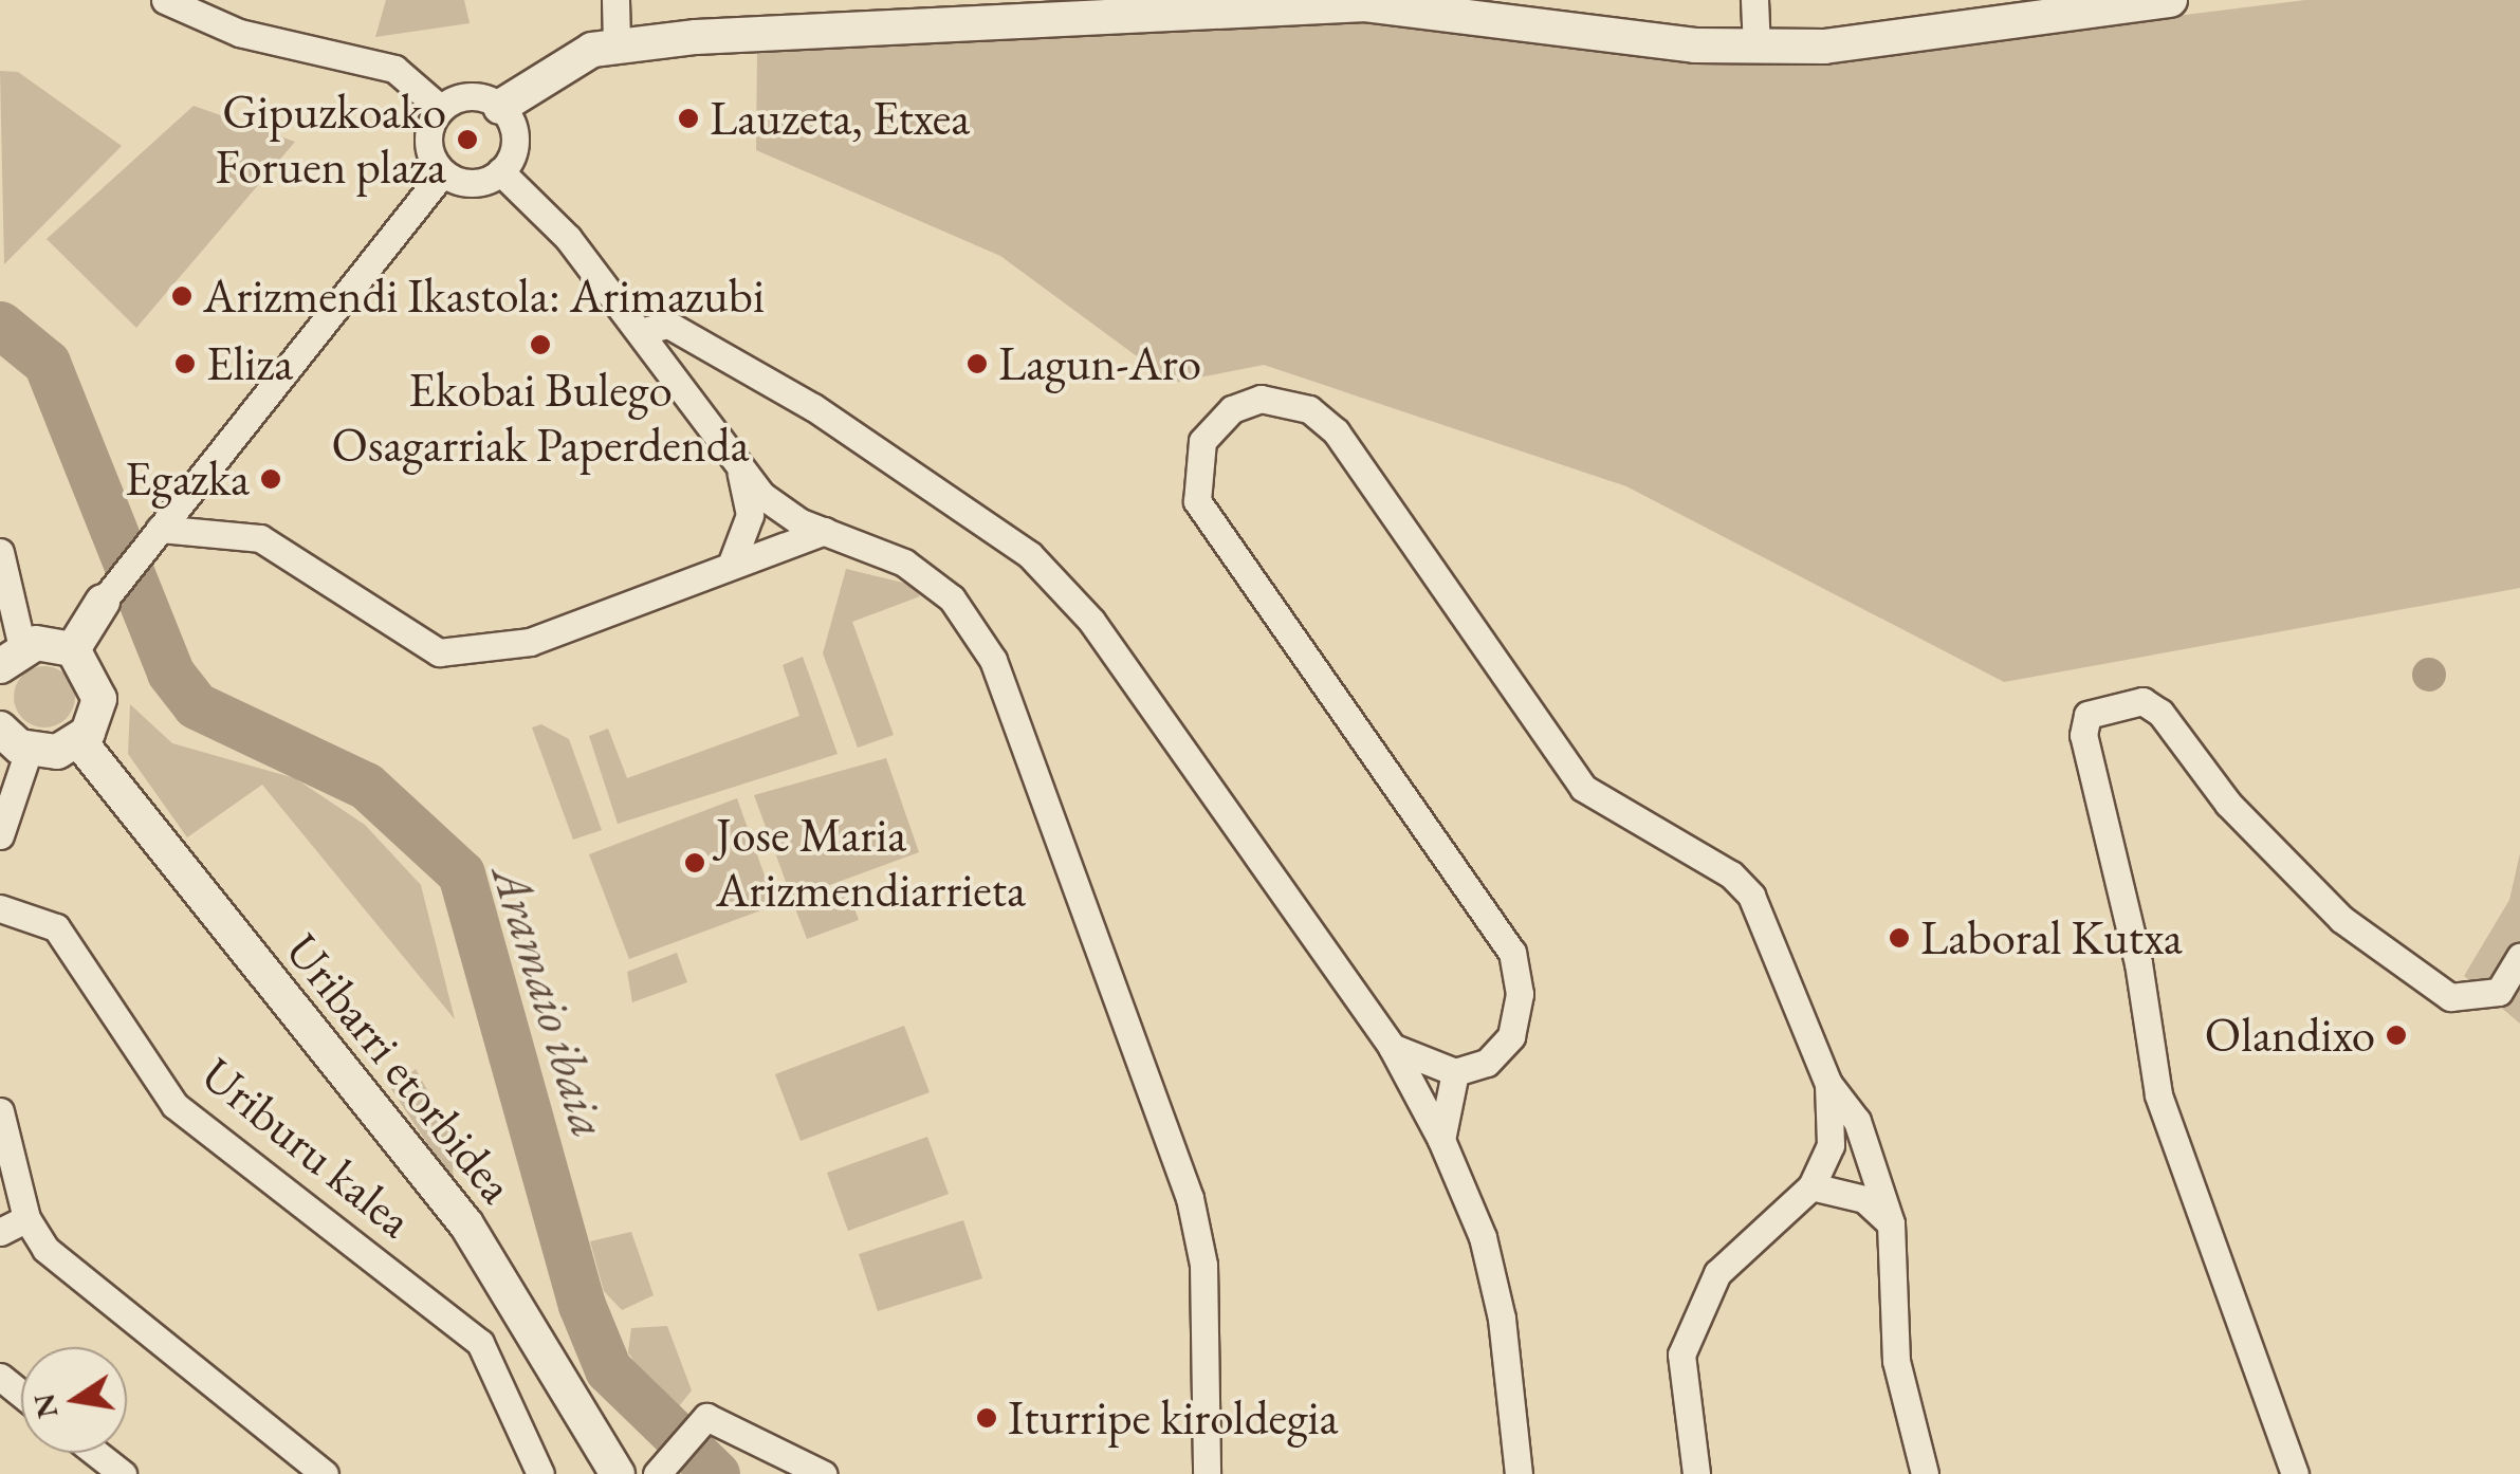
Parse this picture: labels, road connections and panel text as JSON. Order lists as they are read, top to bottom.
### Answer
{
  "streets": {
    "street": ["Uribarri etorbidea", "Uriburu kalea"]
  },
  "water": ["Aramaio ibaia"],
  "places": [
    "Lauzeta, Etxea",
    "Gipuzkoako Foruen plaza",
    "Arizmendi Ikastola: Arimazubi",
    "Ekobai Bulego Osagarriak Paperdenda",
    "Eliza",
    "Lagun-Aro",
    "Egazka",
    "Jose Maria Arizmendiarrieta",
    "Laboral Kutxa",
    "Olandixo",
    "Iturripe kiroldegia"
  ],
  "north": "left"
}
